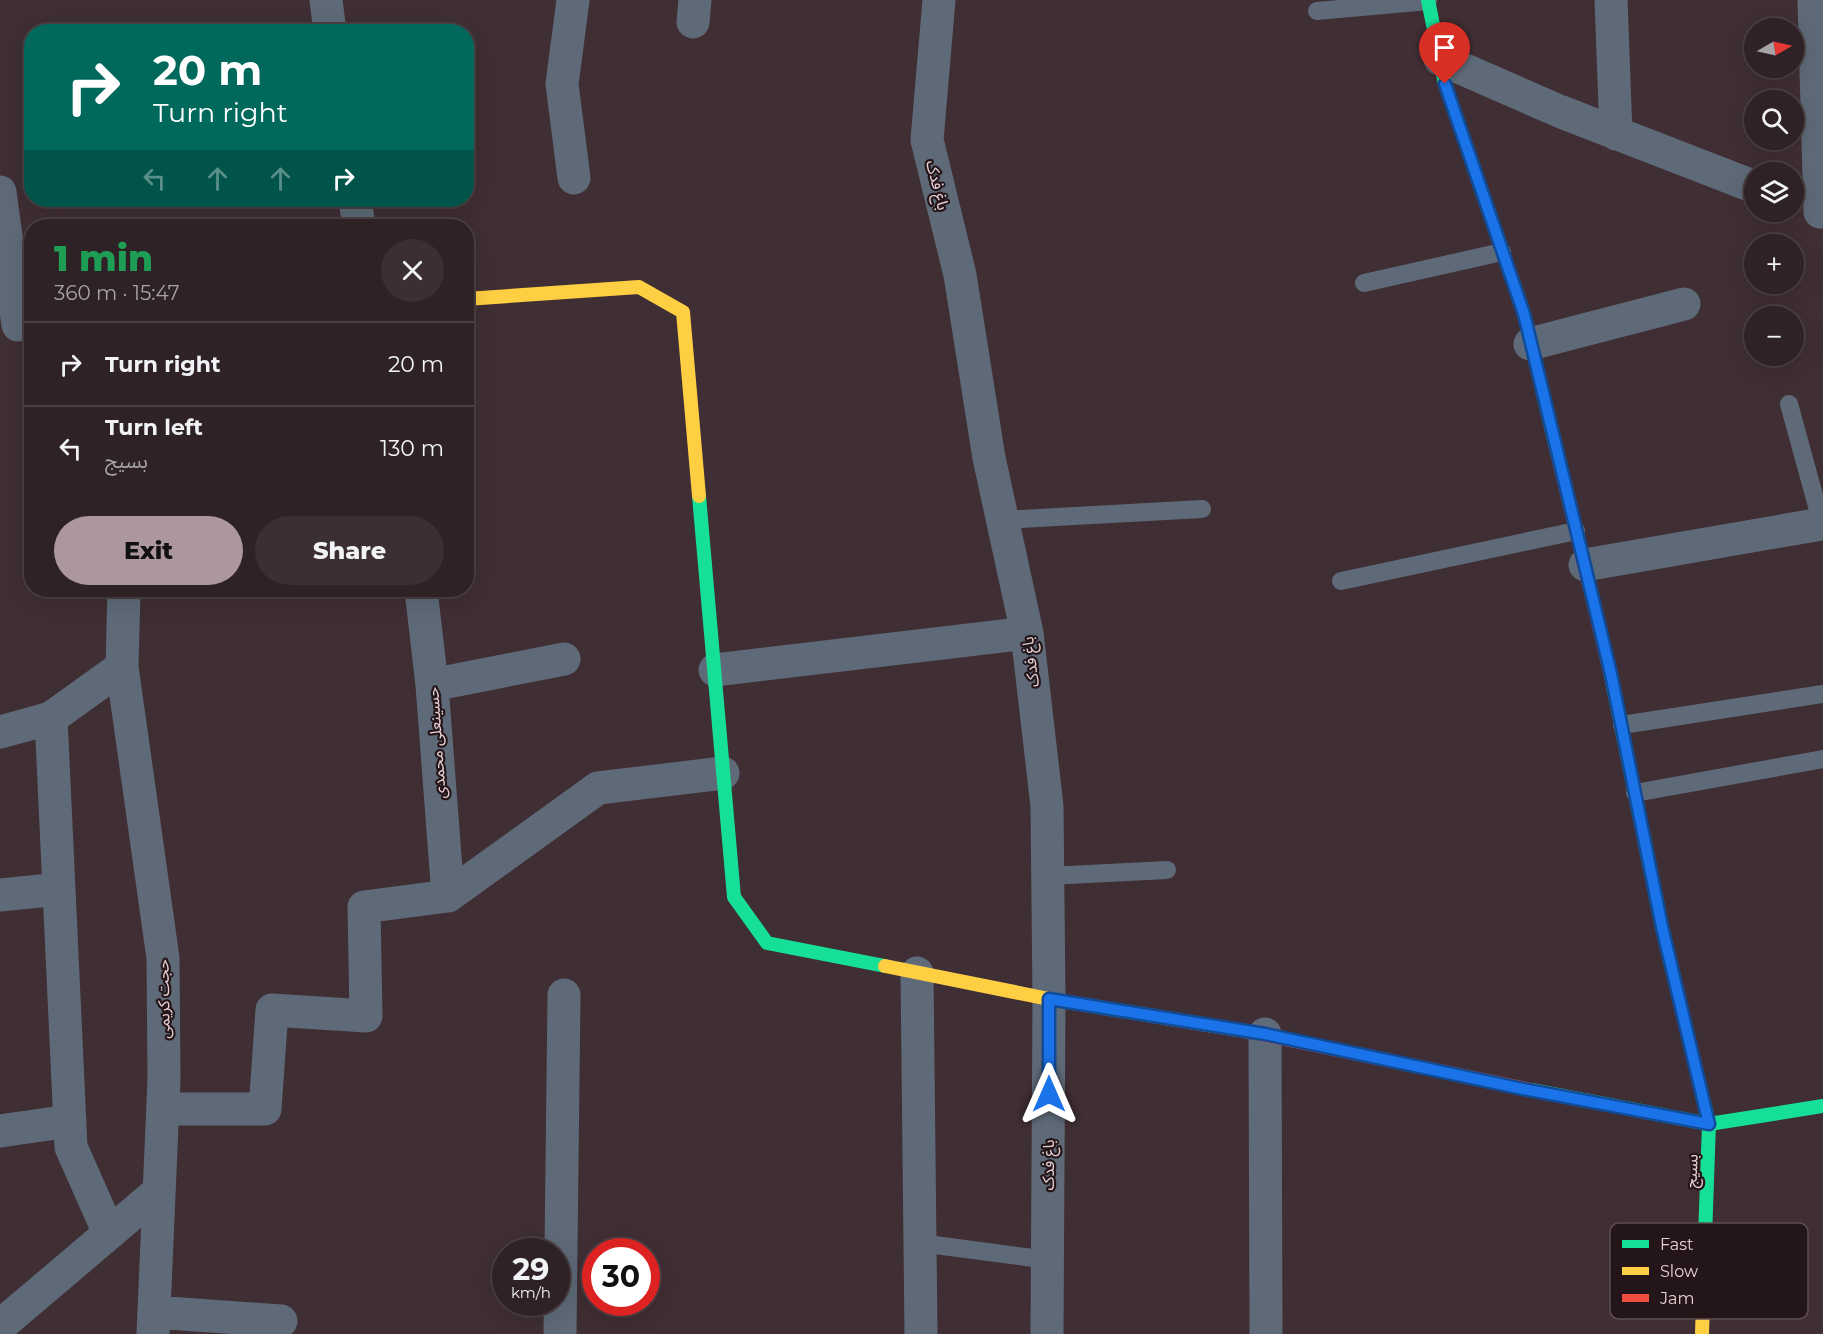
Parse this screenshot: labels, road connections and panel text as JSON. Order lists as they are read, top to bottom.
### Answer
{
  "streets": {
    "street": [
      "باغ فدک",
      "حسینعلی محمدی",
      "حجت کریمی",
      "بسیج"
    ]
  },
  "legend": ["Fast", "Slow", "Jam"],
  "north": "right",
  "page": {
    "map_buttons": ["+", "−"],
    "turn": ["20 m", "Turn right"],
    "heading": ["1 min", "360 m · 15:47"],
    "list": [
      {
        "name": "Turn right",
        "value": "20 m"
      },
      {
        "name": "Turn left",
        "note": "بسیج",
        "value": "130 m"
      }
    ],
    "buttons": ["Exit", "Share"],
    "speed": "29 km/h",
    "limit": "30"
  }
}
